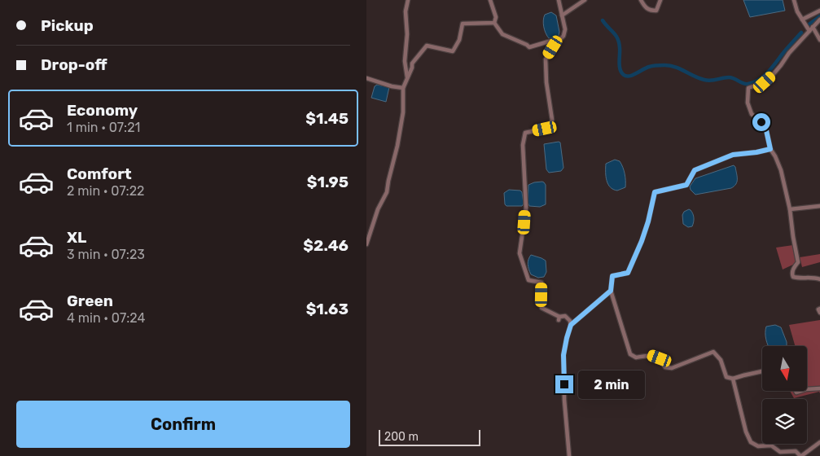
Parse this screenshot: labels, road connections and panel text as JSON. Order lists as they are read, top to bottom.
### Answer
{
  "scale_bar": "200 m",
  "north": "bottom",
  "page": {
    "banner": ["Pickup", "Drop-off"],
    "list": [
      {
        "name": "Economy",
        "note": "1 min · 07:21",
        "value": "$1.45"
      },
      {
        "name": "Comfort",
        "note": "2 min · 07:22",
        "value": "$1.95"
      },
      {
        "name": "XL",
        "note": "3 min · 07:23",
        "value": "$2.46"
      },
      {
        "name": "Green",
        "note": "4 min · 07:24",
        "value": "$1.63"
      }
    ],
    "bubble": "2 min",
    "buttons": "Confirm",
    "scale": "200 m"
  }
}
